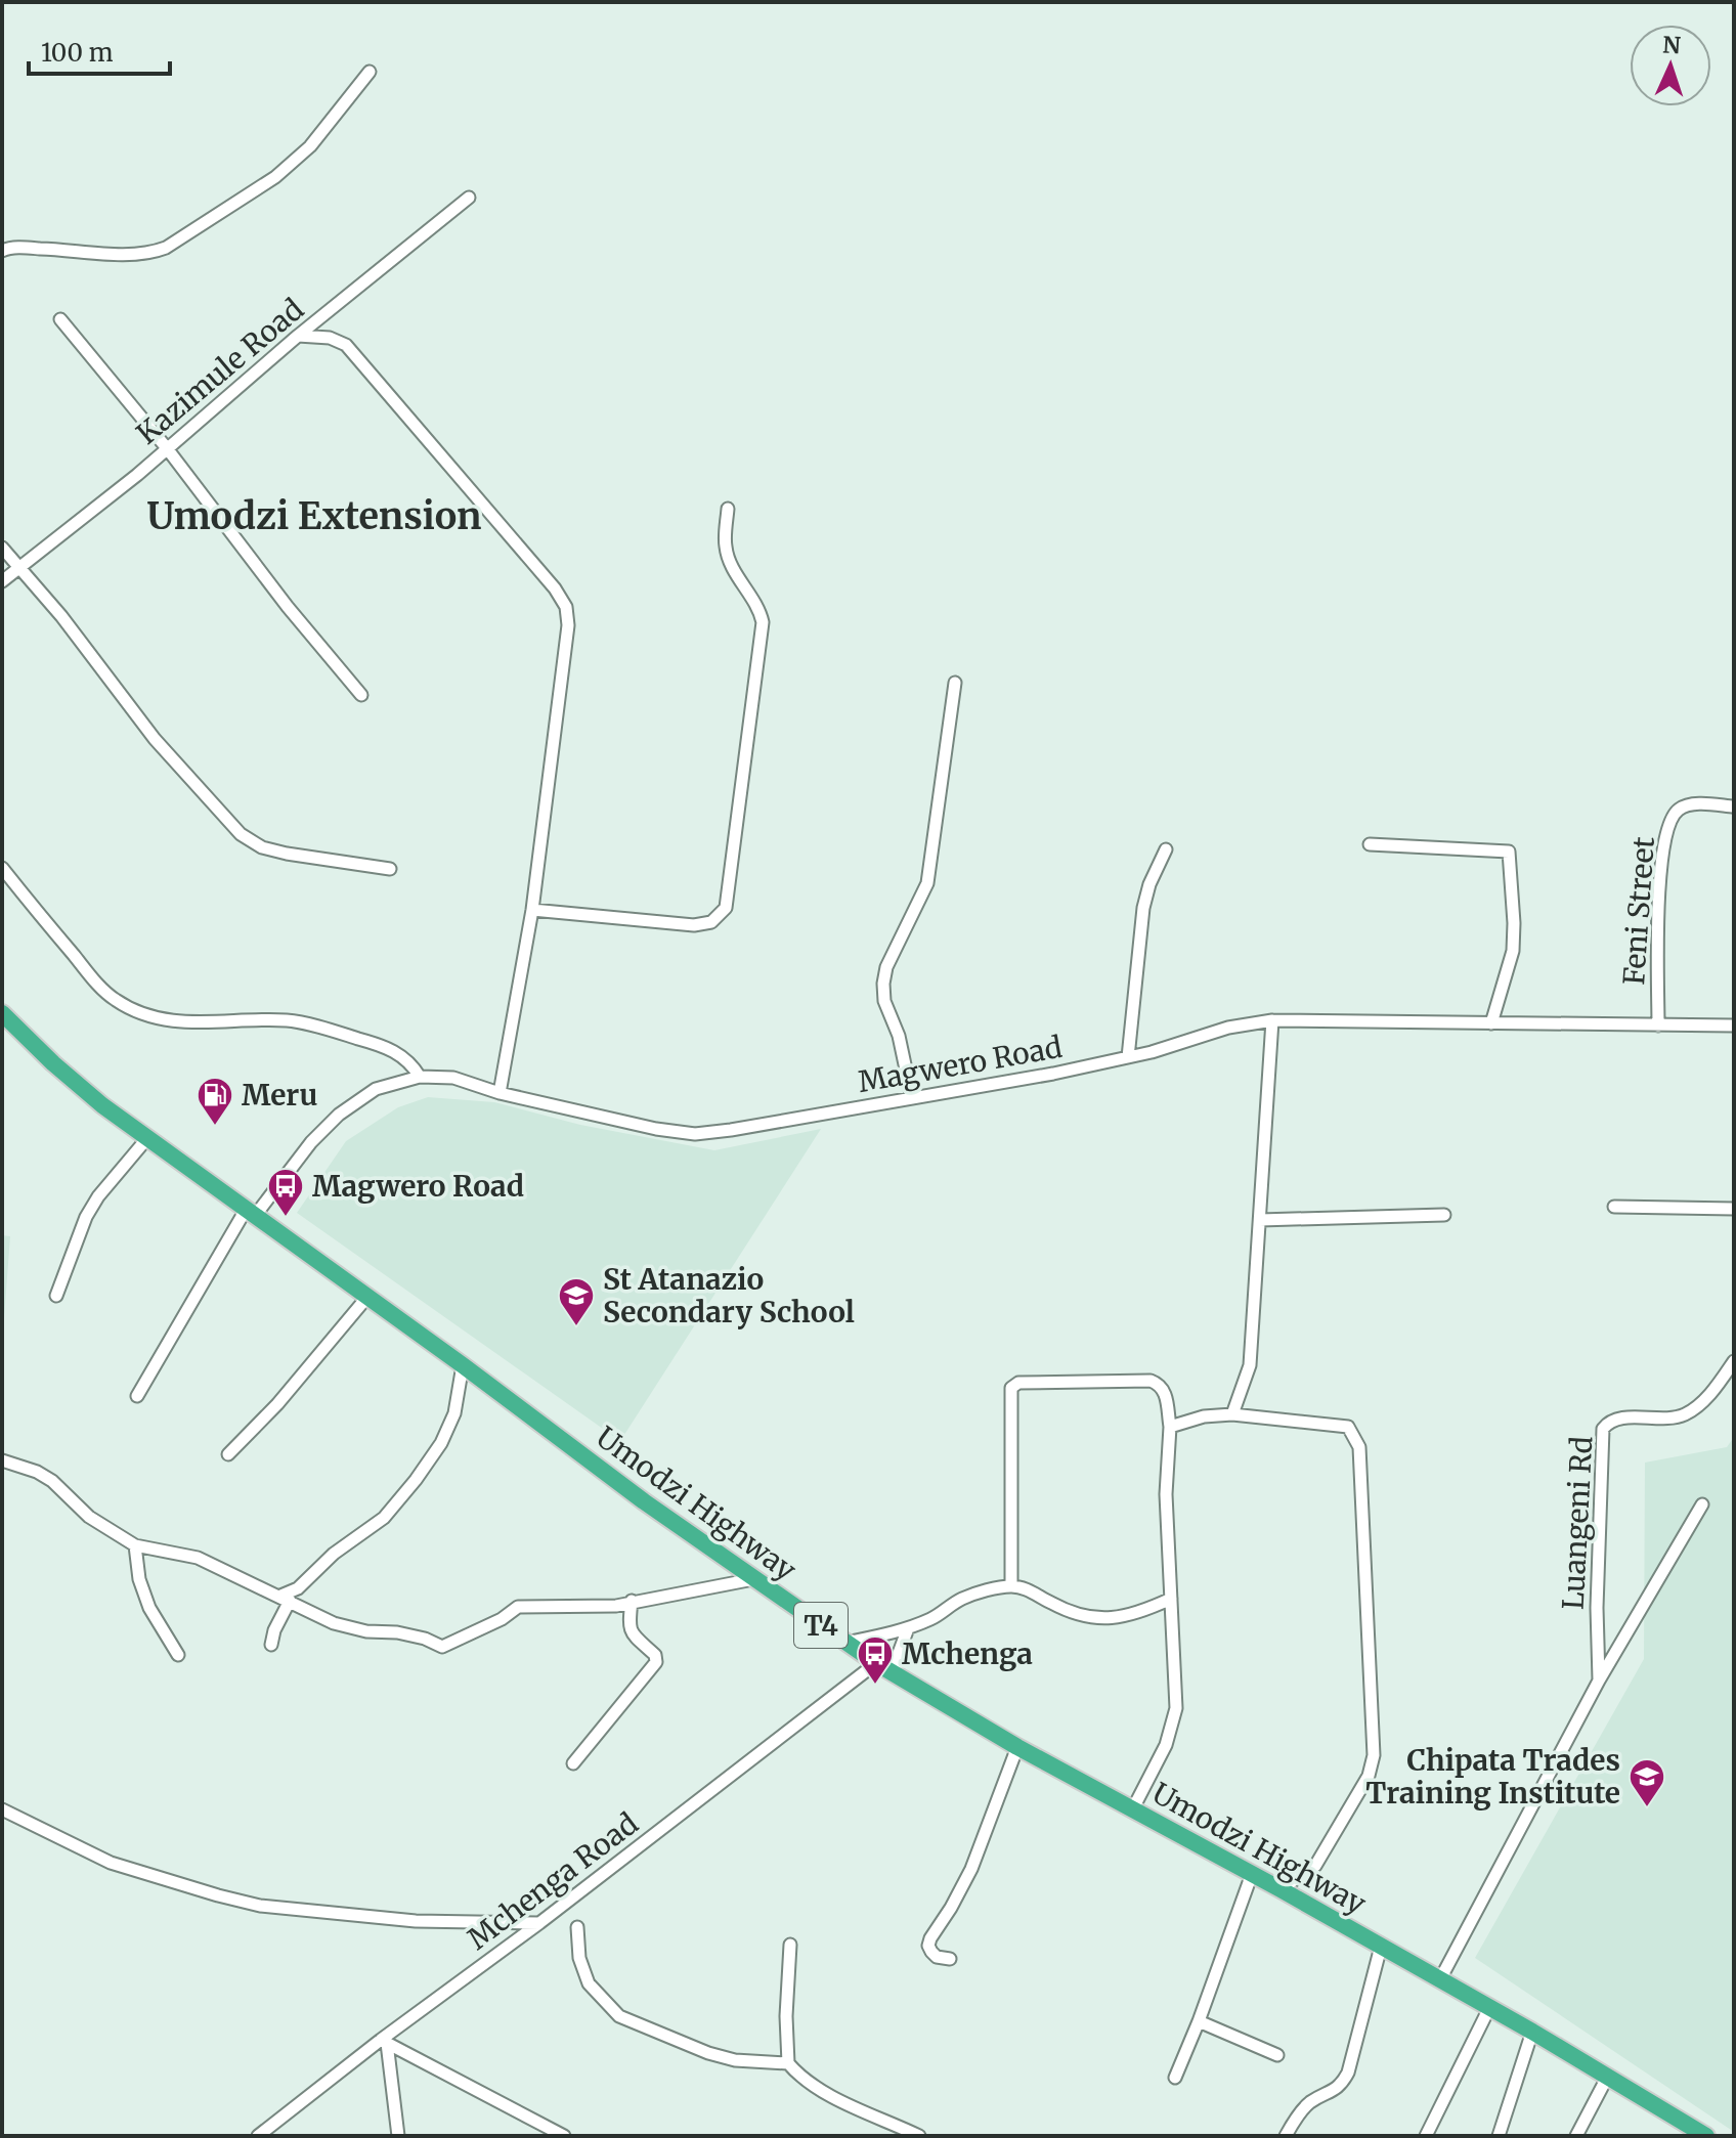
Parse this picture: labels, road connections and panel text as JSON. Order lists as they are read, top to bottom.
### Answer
{
  "streets": {
    "highway": ["Umodzi Highway", "T4"],
    "street": [
      "Kazimule Road",
      "Feni Street",
      "Magwero Road",
      "Luangeni Rd",
      "Mchenga Road"
    ]
  },
  "crossings": [
    ["Feni Street", "Magwero Road"],
    ["Magwero Road", "Umodzi Highway"],
    ["Umodzi Highway", "Luangeni Rd"],
    ["Umodzi Highway", "Mchenga Road"]
  ],
  "districts": ["Umodzi Extension"],
  "places": {
    "fuel station": ["Meru"],
    "bus stop": ["Magwero Road", "Mchenga"],
    "school or university": ["St Atanazio Secondary School", "Chipata Trades Training Institute"]
  },
  "scale_bar": "100 m",
  "north": "top"
}
